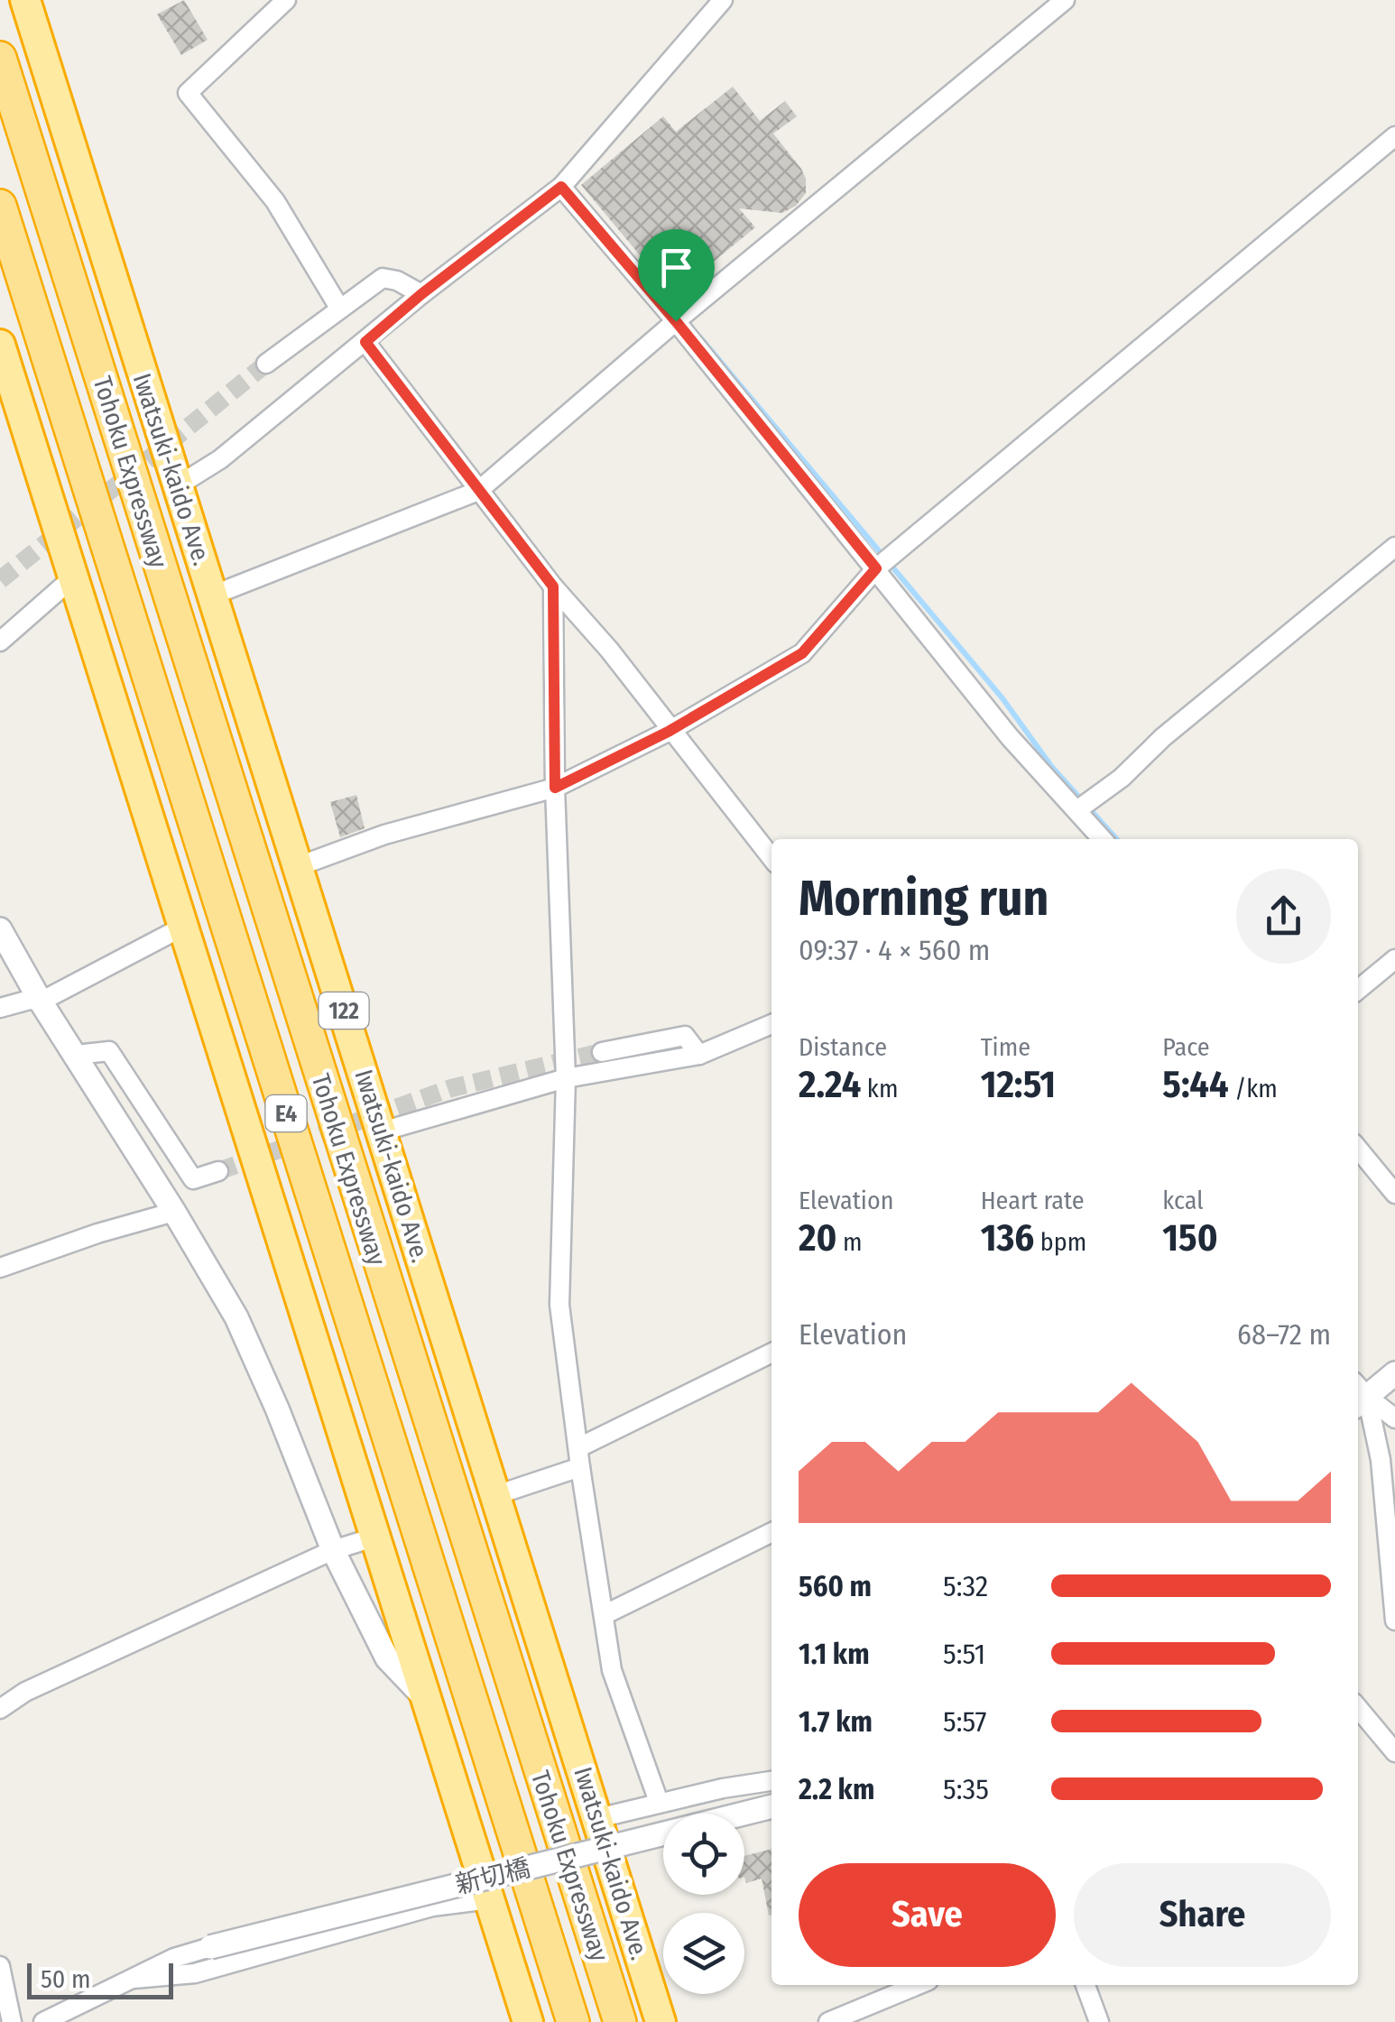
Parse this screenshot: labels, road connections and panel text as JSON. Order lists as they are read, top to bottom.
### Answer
{
  "streets": {
    "highway": [
      "Iwatsuki-kaido Ave.",
      "Tohoku Expressway",
      "122",
      "E4"
    ],
    "street": ["新切橋"]
  },
  "scale_bar": "50 m",
  "page": {
    "heading": ["Morning run", "09:37 · 4 × 560 m"],
    "stats": [
      ["Distance", "2.24 km"],
      ["Time", "12:51"],
      ["Pace", "5:44 /km"],
      ["Elevation", "20 m"],
      ["Heart rate", "136 bpm"],
      ["kcal", "150"]
    ],
    "chart": ["Elevation", "68–72 m"],
    "list": [
      {
        "name": "560 m",
        "note": "5:32"
      },
      {
        "name": "1.1 km",
        "note": "5:51"
      },
      {
        "name": "1.7 km",
        "note": "5:57"
      },
      {
        "name": "2.2 km",
        "note": "5:35"
      }
    ],
    "buttons": ["Save", "Share"],
    "scale": "50 m"
  }
}
